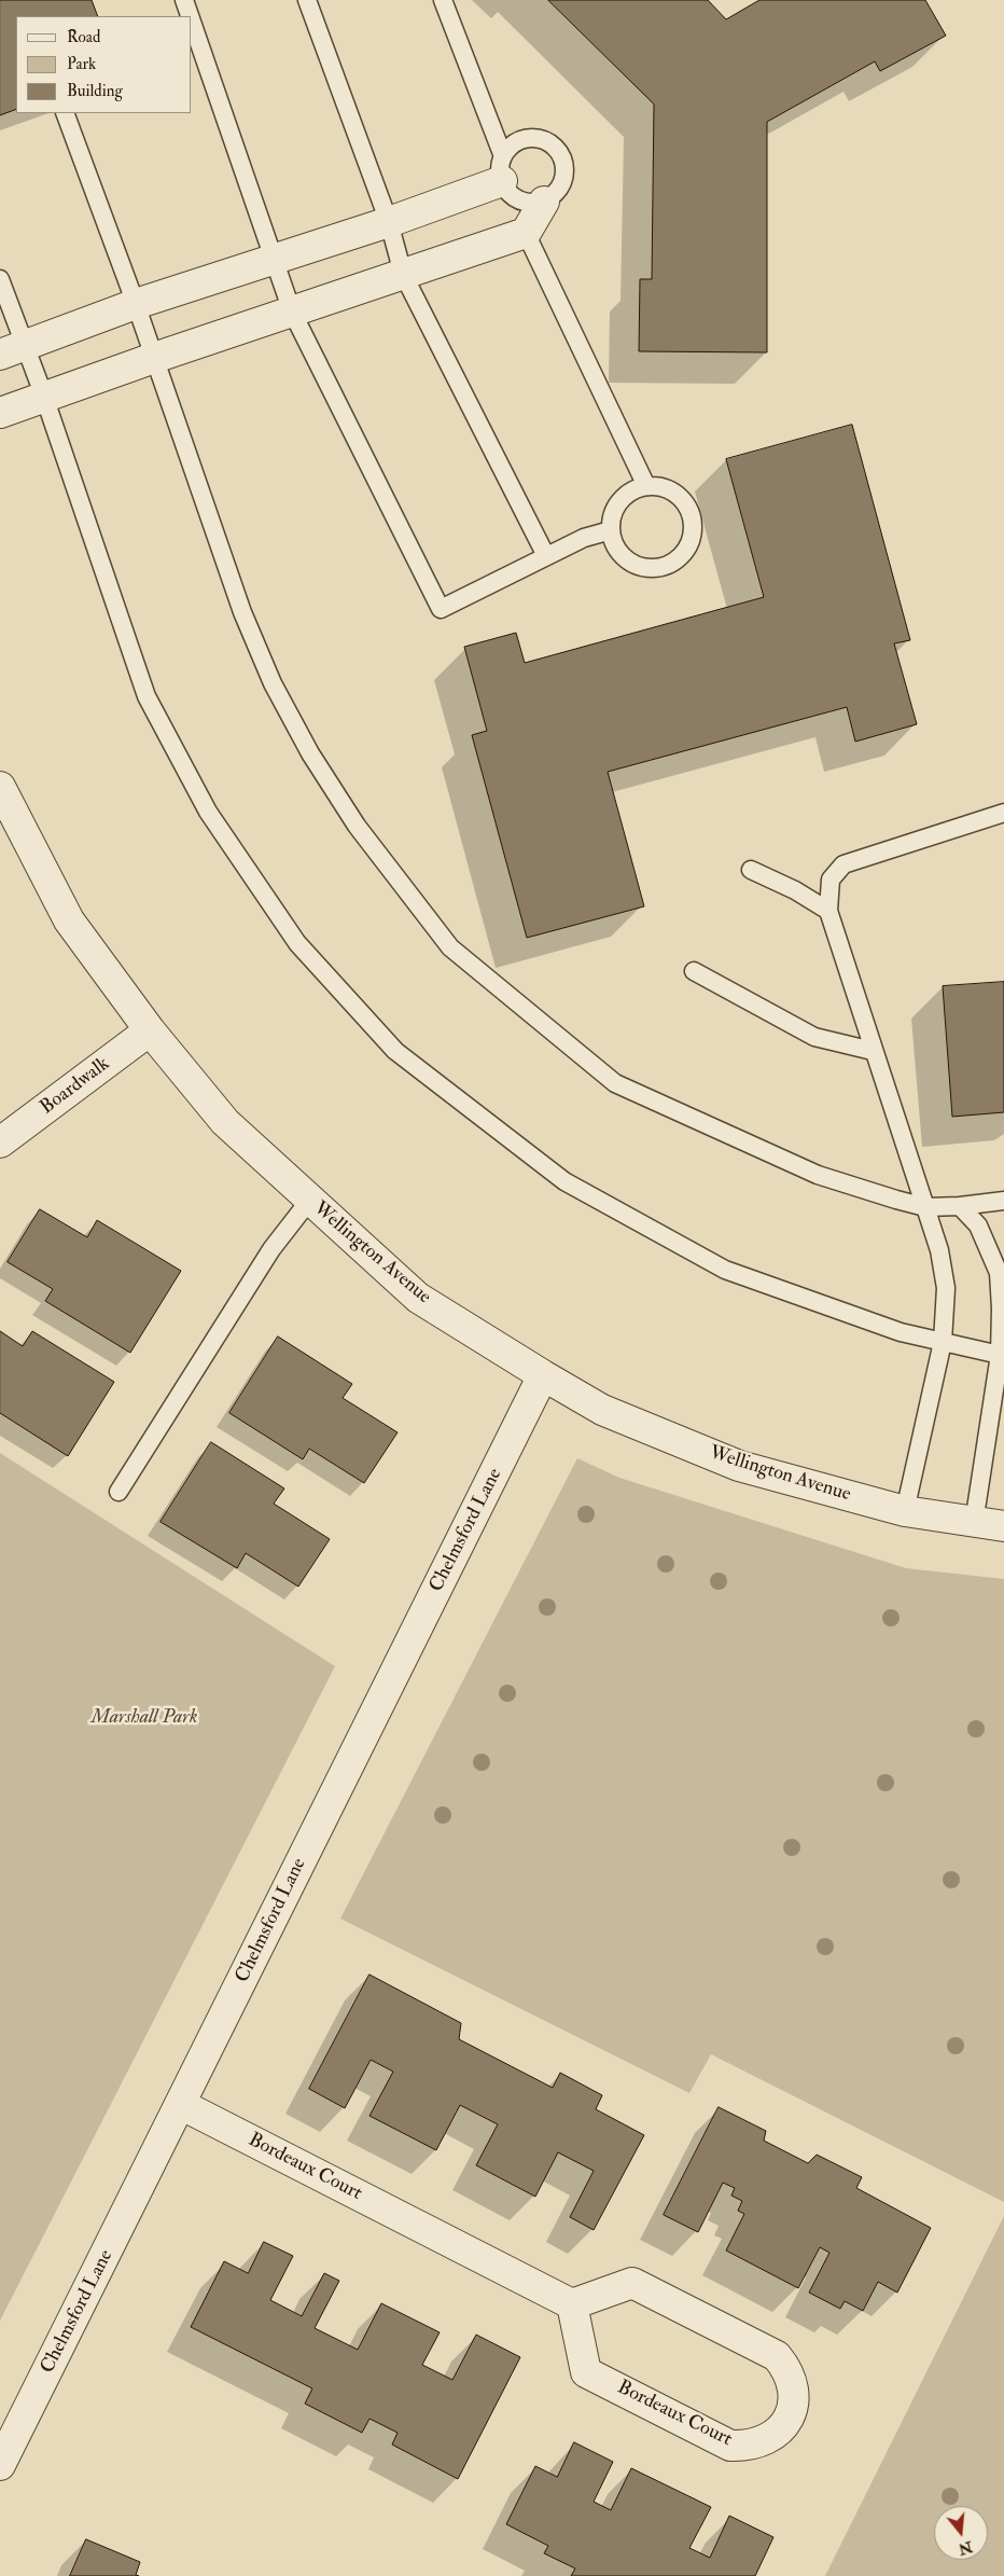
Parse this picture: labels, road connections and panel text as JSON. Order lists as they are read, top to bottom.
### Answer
{
  "streets": {
    "street": [
      "Boardwalk",
      "Wellington Avenue",
      "Chelmsford Lane",
      "Bordeaux Court"
    ]
  },
  "crossings": [
    ["Boardwalk", "Wellington Avenue"],
    ["Wellington Avenue", "Chelmsford Lane"],
    ["Chelmsford Lane", "Bordeaux Court"]
  ],
  "parks": ["Marshall Park"],
  "legend": ["Road", "Park", "Building"],
  "north": "bottom"
}
